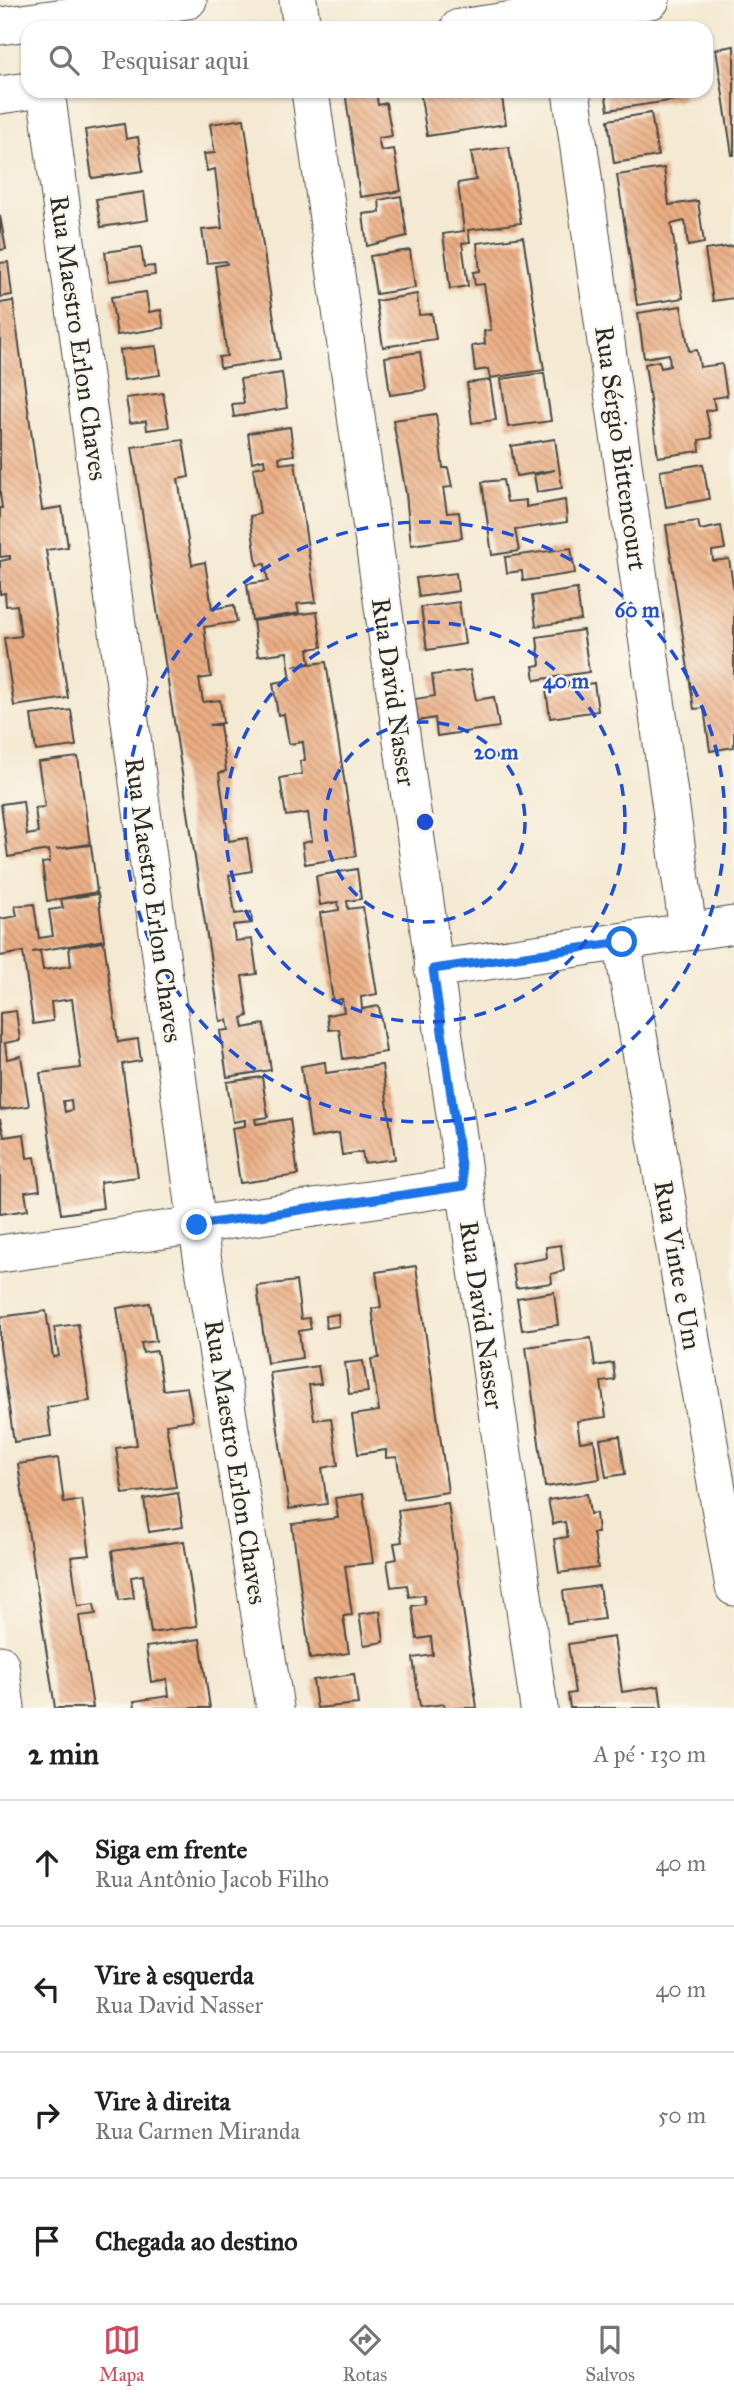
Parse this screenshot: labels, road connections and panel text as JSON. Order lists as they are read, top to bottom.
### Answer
{
  "streets": {
    "street": [
      "Rua Maestro Erlon Chaves",
      "Rua Sérgio Bittencourt",
      "Rua David Nasser",
      "Rua Vinte e Um"
    ]
  },
  "page": {
    "search": "Pesquisar aqui",
    "heading": ["2 min", "A pé · 130 m"],
    "list": [
      ["Siga em frente", "Rua Antônio Jacob Filho", "40 m"],
      ["Vire à esquerda", "Rua David Nasser", "40 m"],
      ["Vire à direita", "Rua Carmen Miranda", "50 m"],
      "Chegada ao destino"
    ],
    "nav": ["Mapa", "Rotas", "Salvos"]
  },
  "rings": ["60 m", "40 m", "20 m"]
}
